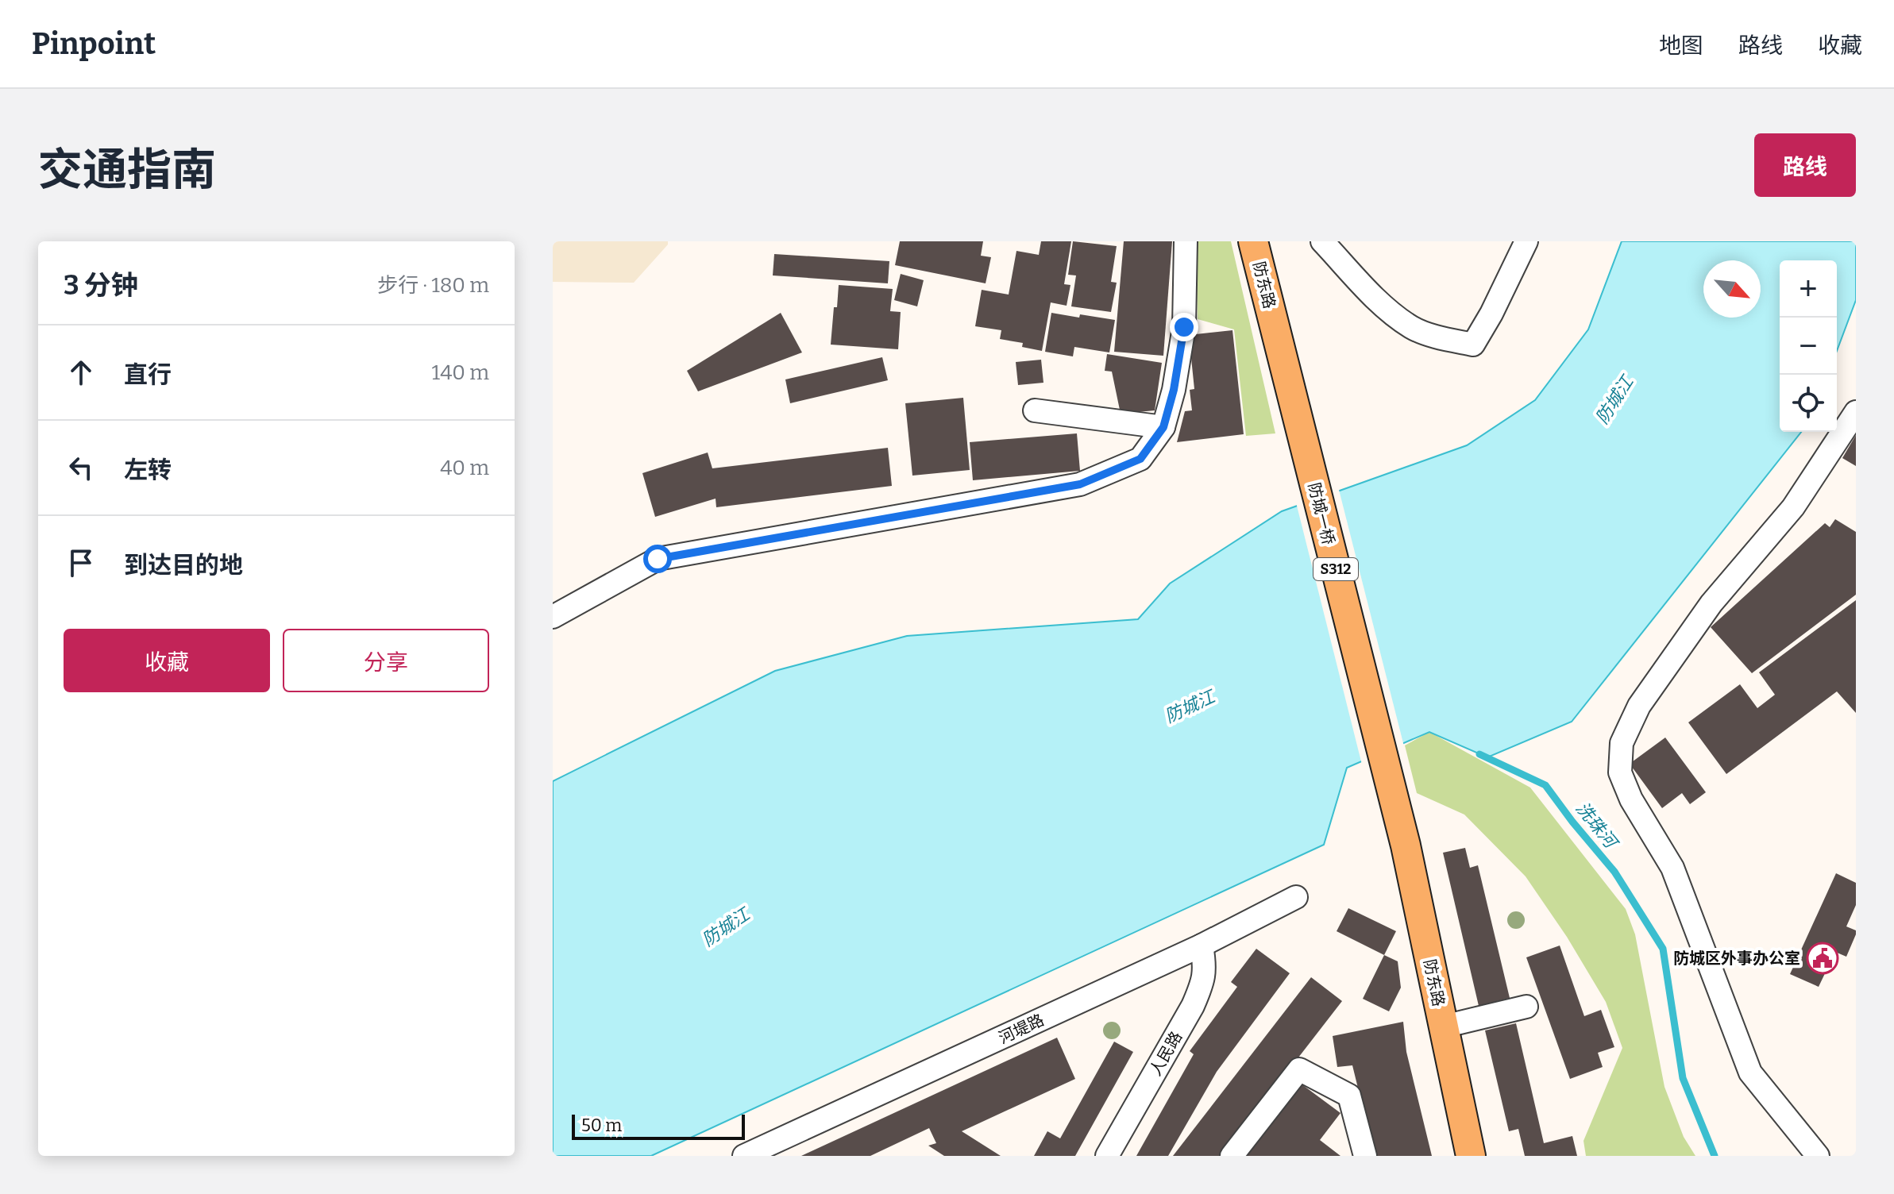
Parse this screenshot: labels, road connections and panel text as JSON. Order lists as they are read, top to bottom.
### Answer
{
  "streets": {
    "main road": ["防东路", "防城一桥", "S312"],
    "street": ["河堤路", "人民路"]
  },
  "crossings": [
    ["防东路", "防城一桥"],
    ["河堤路", "人民路"]
  ],
  "water": ["防城江", "洗珠河"],
  "places": {
    "public building": ["防城区外事办公室"]
  },
  "scale_bar": "50 m",
  "north": "bottom right",
  "page": {
    "header": "Pinpoint",
    "nav": ["地图", "路线", "收藏"],
    "title": "交通指南",
    "buttons": [
      "路线",
      ["收藏", "分享"]
    ],
    "heading": ["3 分钟", "步行 · 180 m"],
    "map_buttons": ["+", "−"],
    "list": [
      ["直行", "140 m"],
      ["左转", "40 m"],
      "到达目的地"
    ],
    "scale": "50 m"
  }
}
